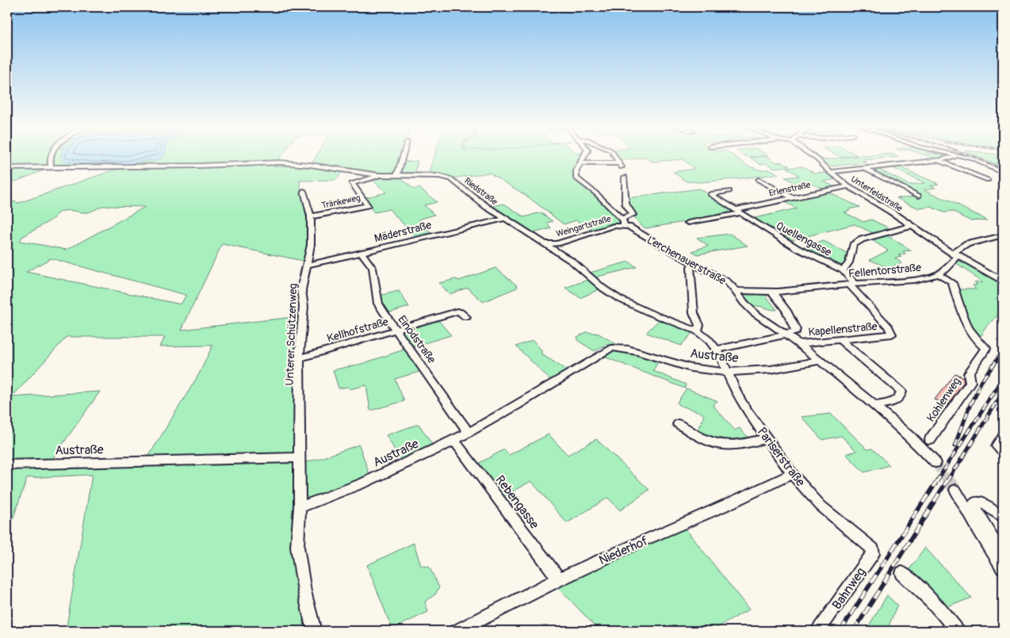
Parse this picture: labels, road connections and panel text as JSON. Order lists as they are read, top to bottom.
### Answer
{
  "streets": {
    "street": [
      "Erlenstraße",
      "Riedstraße",
      "Unterfeldstraße",
      "Tränkeweg",
      "Weingartstraße",
      "Mäderstraße",
      "Quellengasse",
      "Lerchenauerstraße",
      "Fellentorstraße",
      "Kapellenstraße",
      "Kellhofstraße",
      "Unterer Schützenweg",
      "Einödstraße",
      "Austraße",
      "Kohlenweg",
      "Pariserstraße",
      "Rebengasse",
      "Niederhof",
      "Bahnweg"
    ]
  },
  "crossings": [
    ["Erlenstraße", "Unterfeldstraße"],
    ["Erlenstraße", "Quellengasse"],
    ["Riedstraße", "Tränkeweg"],
    ["Riedstraße", "Weingartstraße"],
    ["Riedstraße", "Mäderstraße"],
    ["Riedstraße", "Pariserstraße"],
    ["Unterfeldstraße", "Fellentorstraße"],
    ["Tränkeweg", "Unterer Schützenweg"],
    ["Weingartstraße", "Lerchenauerstraße"],
    ["Mäderstraße", "Unterer Schützenweg"],
    ["Mäderstraße", "Einödstraße"],
    ["Quellengasse", "Fellentorstraße"],
    ["Quellengasse", "Kapellenstraße"],
    ["Lerchenauerstraße", "Fellentorstraße"],
    ["Lerchenauerstraße", "Kapellenstraße"],
    ["Lerchenauerstraße", "Austraße"],
    ["Fellentorstraße", "Kapellenstraße"],
    ["Fellentorstraße", "Kohlenweg"],
    ["Kellhofstraße", "Unterer Schützenweg"],
    ["Kellhofstraße", "Einödstraße"],
    ["Unterer Schützenweg", "Austraße"],
    ["Einödstraße", "Austraße"],
    ["Austraße", "Pariserstraße"],
    ["Austraße", "Rebengasse"],
    ["Pariserstraße", "Niederhof"],
    ["Pariserstraße", "Bahnweg"],
    ["Rebengasse", "Niederhof"]
  ]
}
